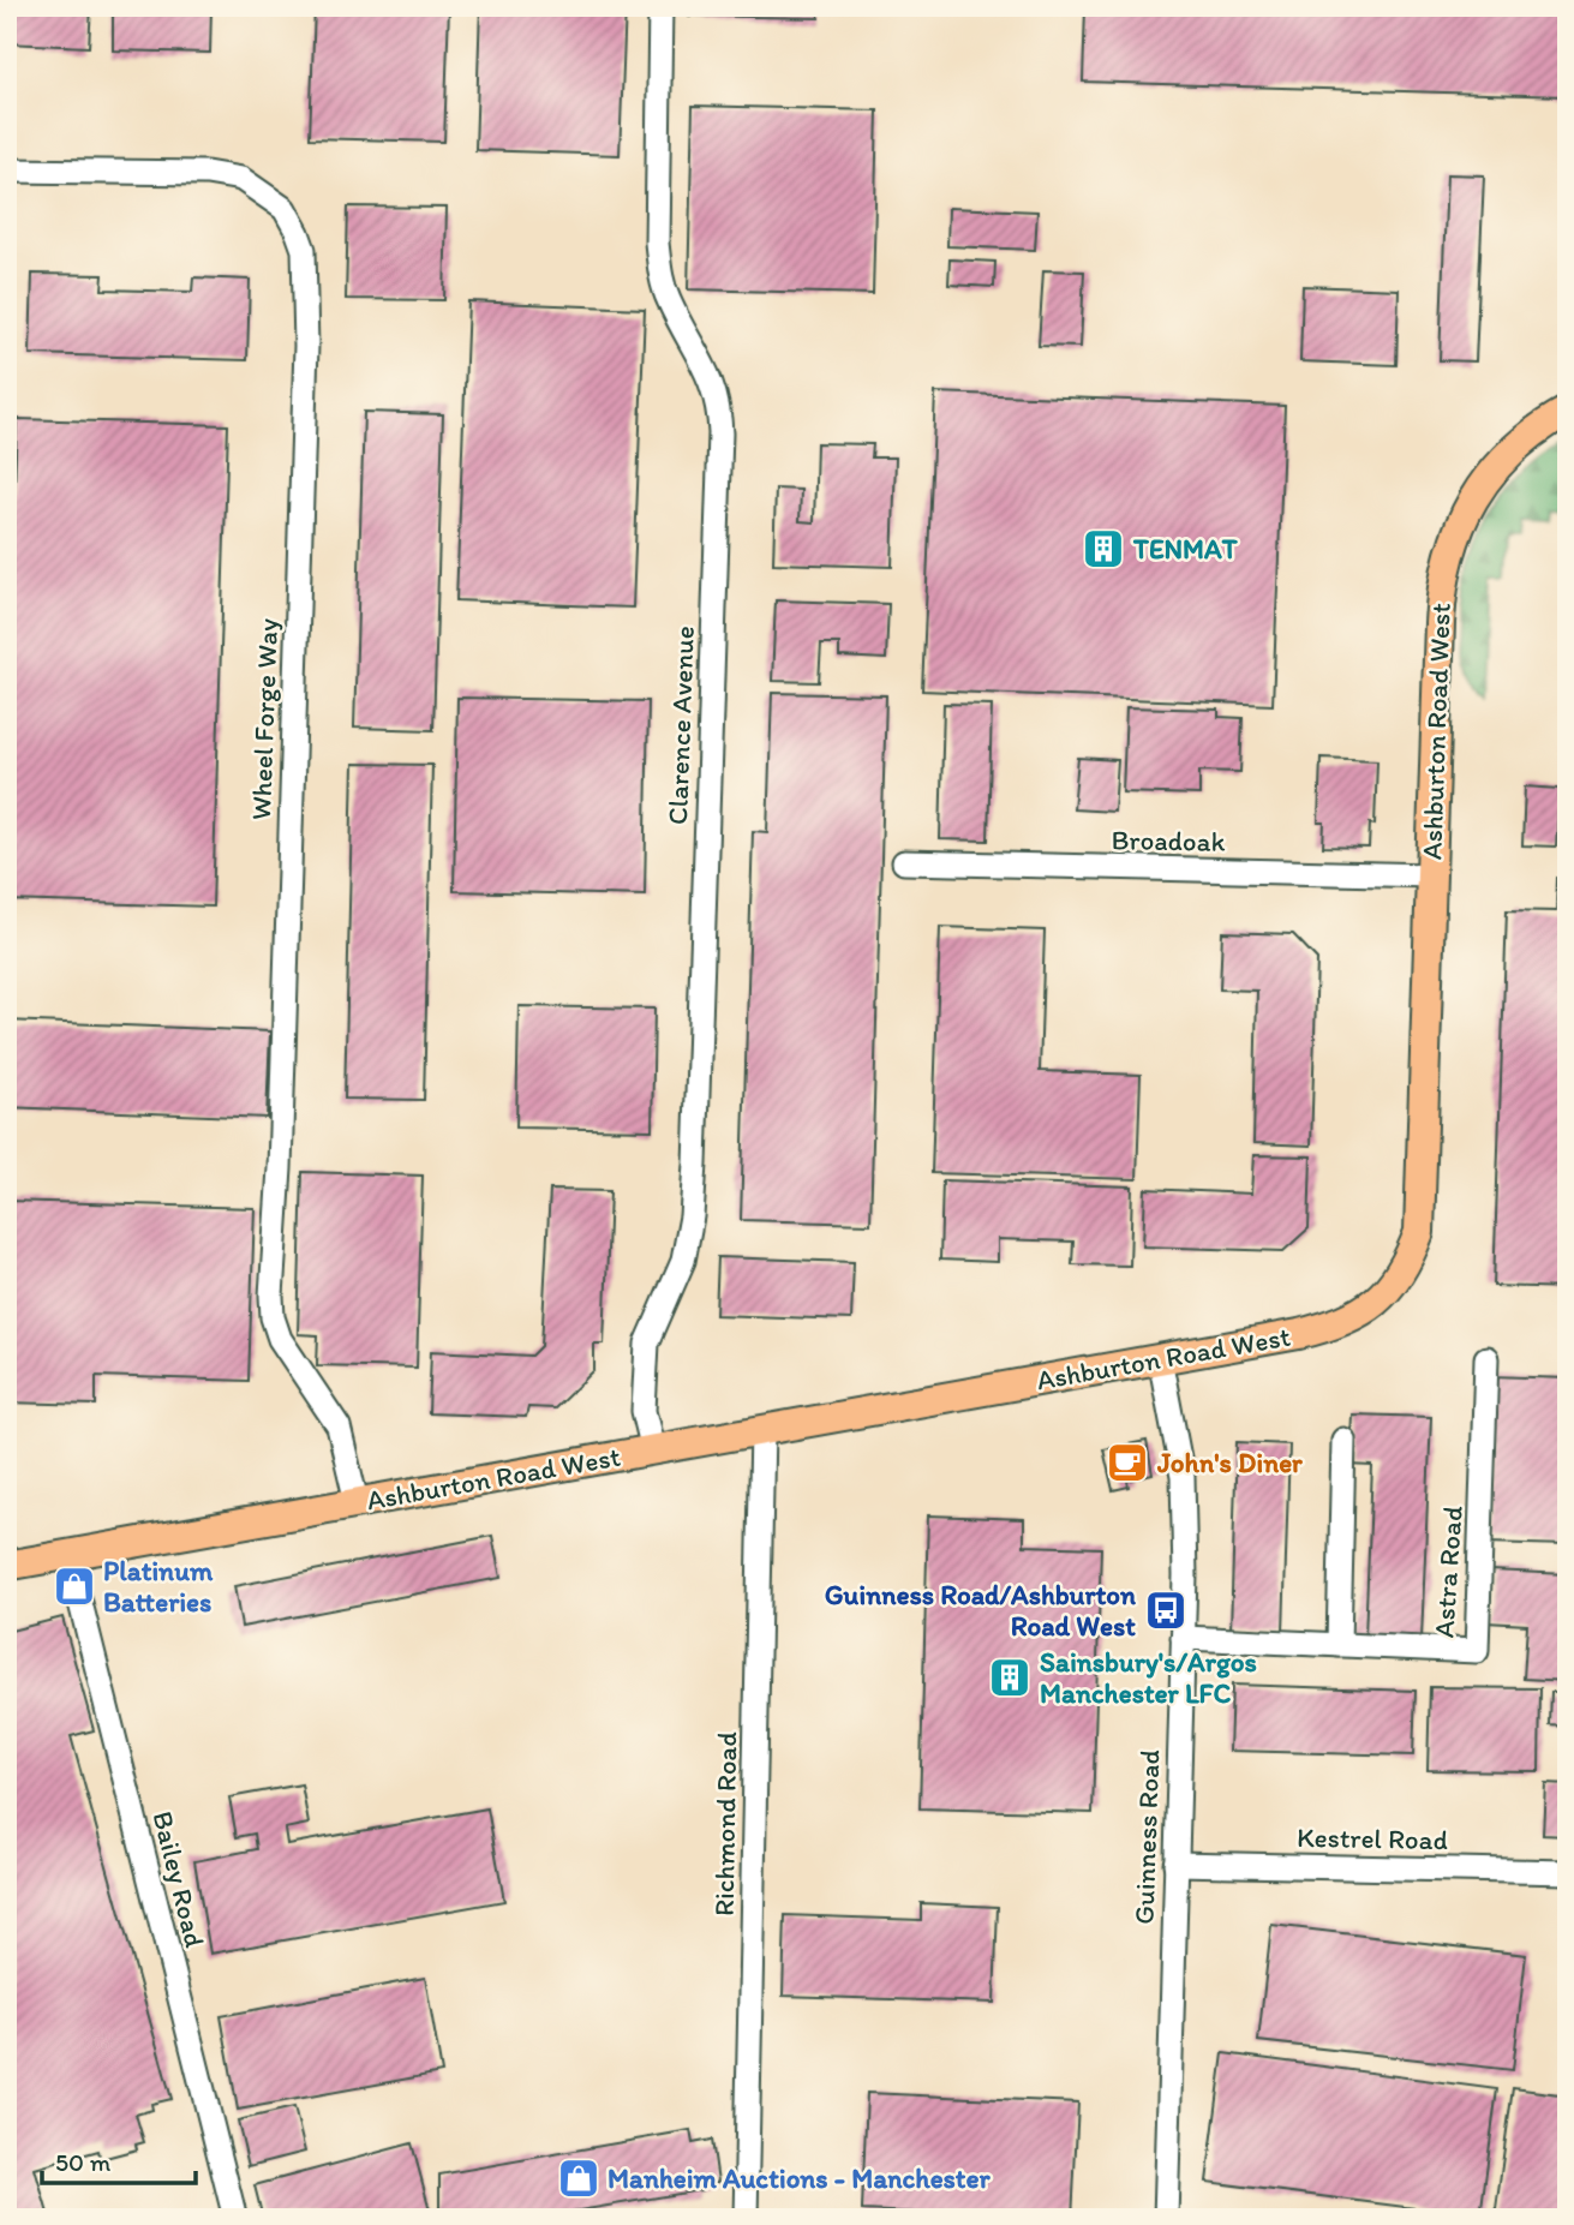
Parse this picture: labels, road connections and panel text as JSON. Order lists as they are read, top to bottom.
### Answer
{
  "streets": {
    "main road": ["Ashburton Road West"],
    "street": [
      "Wheel Forge Way",
      "Clarence Avenue",
      "Broadoak",
      "Astra Road",
      "Richmond Road",
      "Guinness Road",
      "Kestrel Road",
      "Bailey Road"
    ]
  },
  "crossings": [
    ["Wheel Forge Way", "Ashburton Road West"],
    ["Clarence Avenue", "Ashburton Road West"],
    ["Ashburton Road West", "Broadoak"],
    ["Ashburton Road West", "Richmond Road"],
    ["Ashburton Road West", "Guinness Road"],
    ["Ashburton Road West", "Bailey Road"],
    ["Astra Road", "Guinness Road"],
    ["Guinness Road", "Kestrel Road"]
  ],
  "places": {
    "building": ["TENMAT", "Sainsbury's/Argos Manchester LFC"],
    "cafe": ["John's Diner"],
    "shop": ["Platinum Batteries", "Manheim Auctions - Manchester"],
    "bus stop": ["Guinness Road/Ashburton Road West"]
  },
  "scale_bar": "50 m"
}
